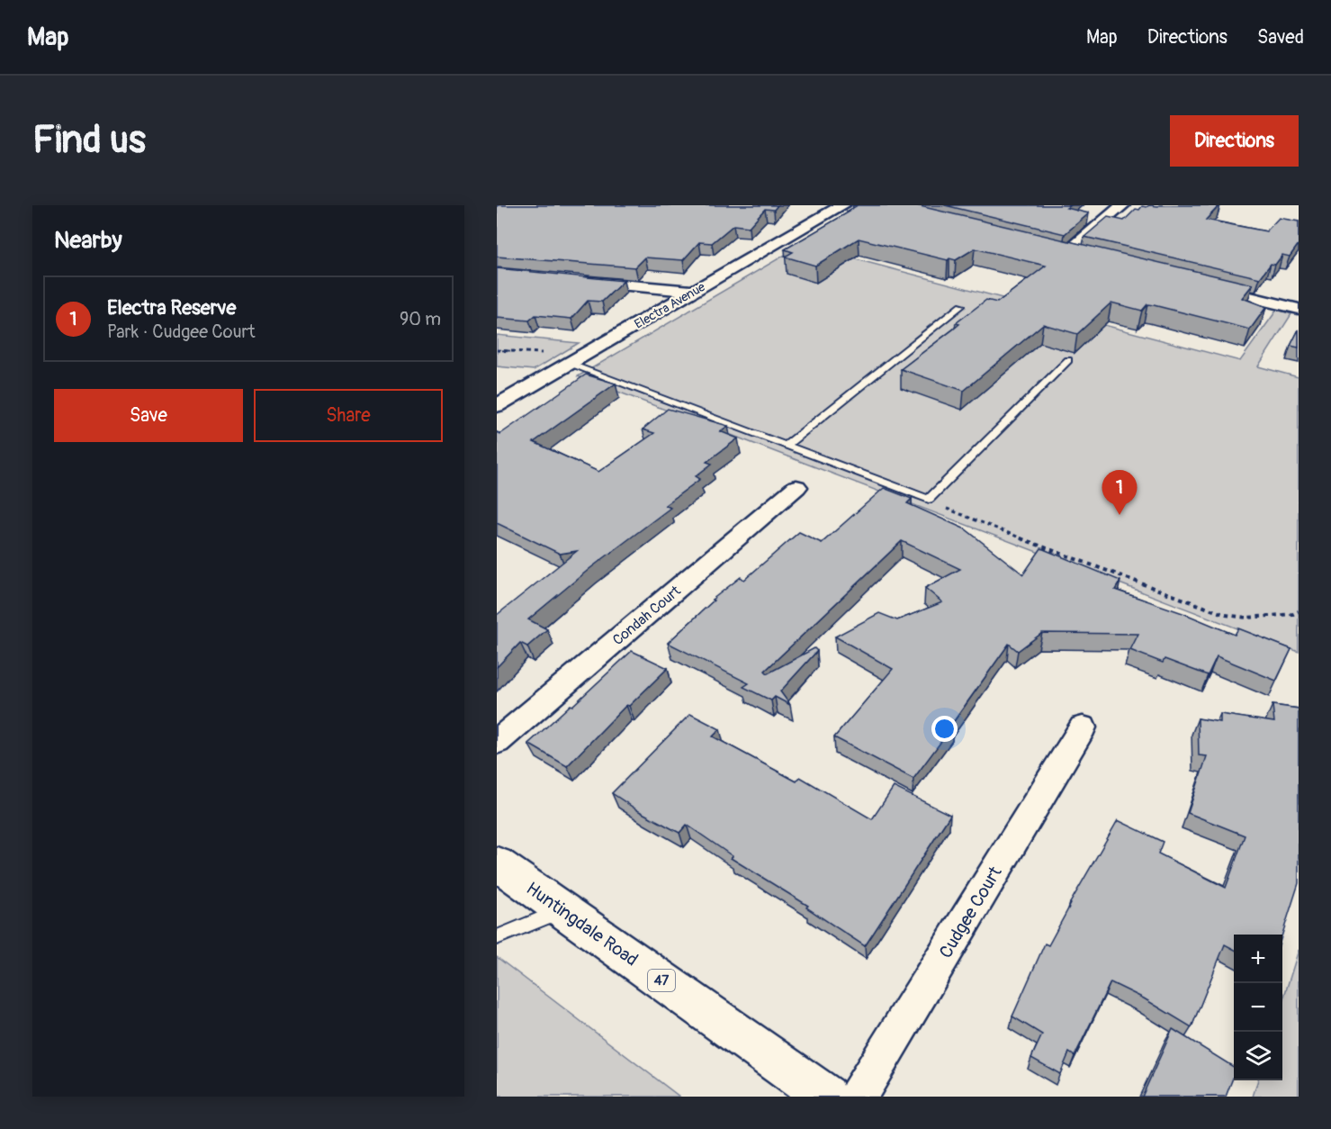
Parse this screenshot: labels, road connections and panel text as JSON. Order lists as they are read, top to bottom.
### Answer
{
  "streets": {
    "main road": ["Huntingdale Road", "47"],
    "street": ["Electra Avenue", "Condah Court", "Cudgee Court"]
  },
  "page": {
    "header": "Map",
    "nav": ["Map", "Directions", "Saved"],
    "buttons": [
      "Directions",
      ["Save", "Share"]
    ],
    "title": "Find us",
    "heading": "Nearby",
    "list": [
      {
        "mark": "1",
        "name": "Electra Reserve",
        "note": "Park · Cudgee Court",
        "value": "90 m"
      }
    ],
    "pins": "1",
    "map_buttons": ["+", "−"]
  }
}
